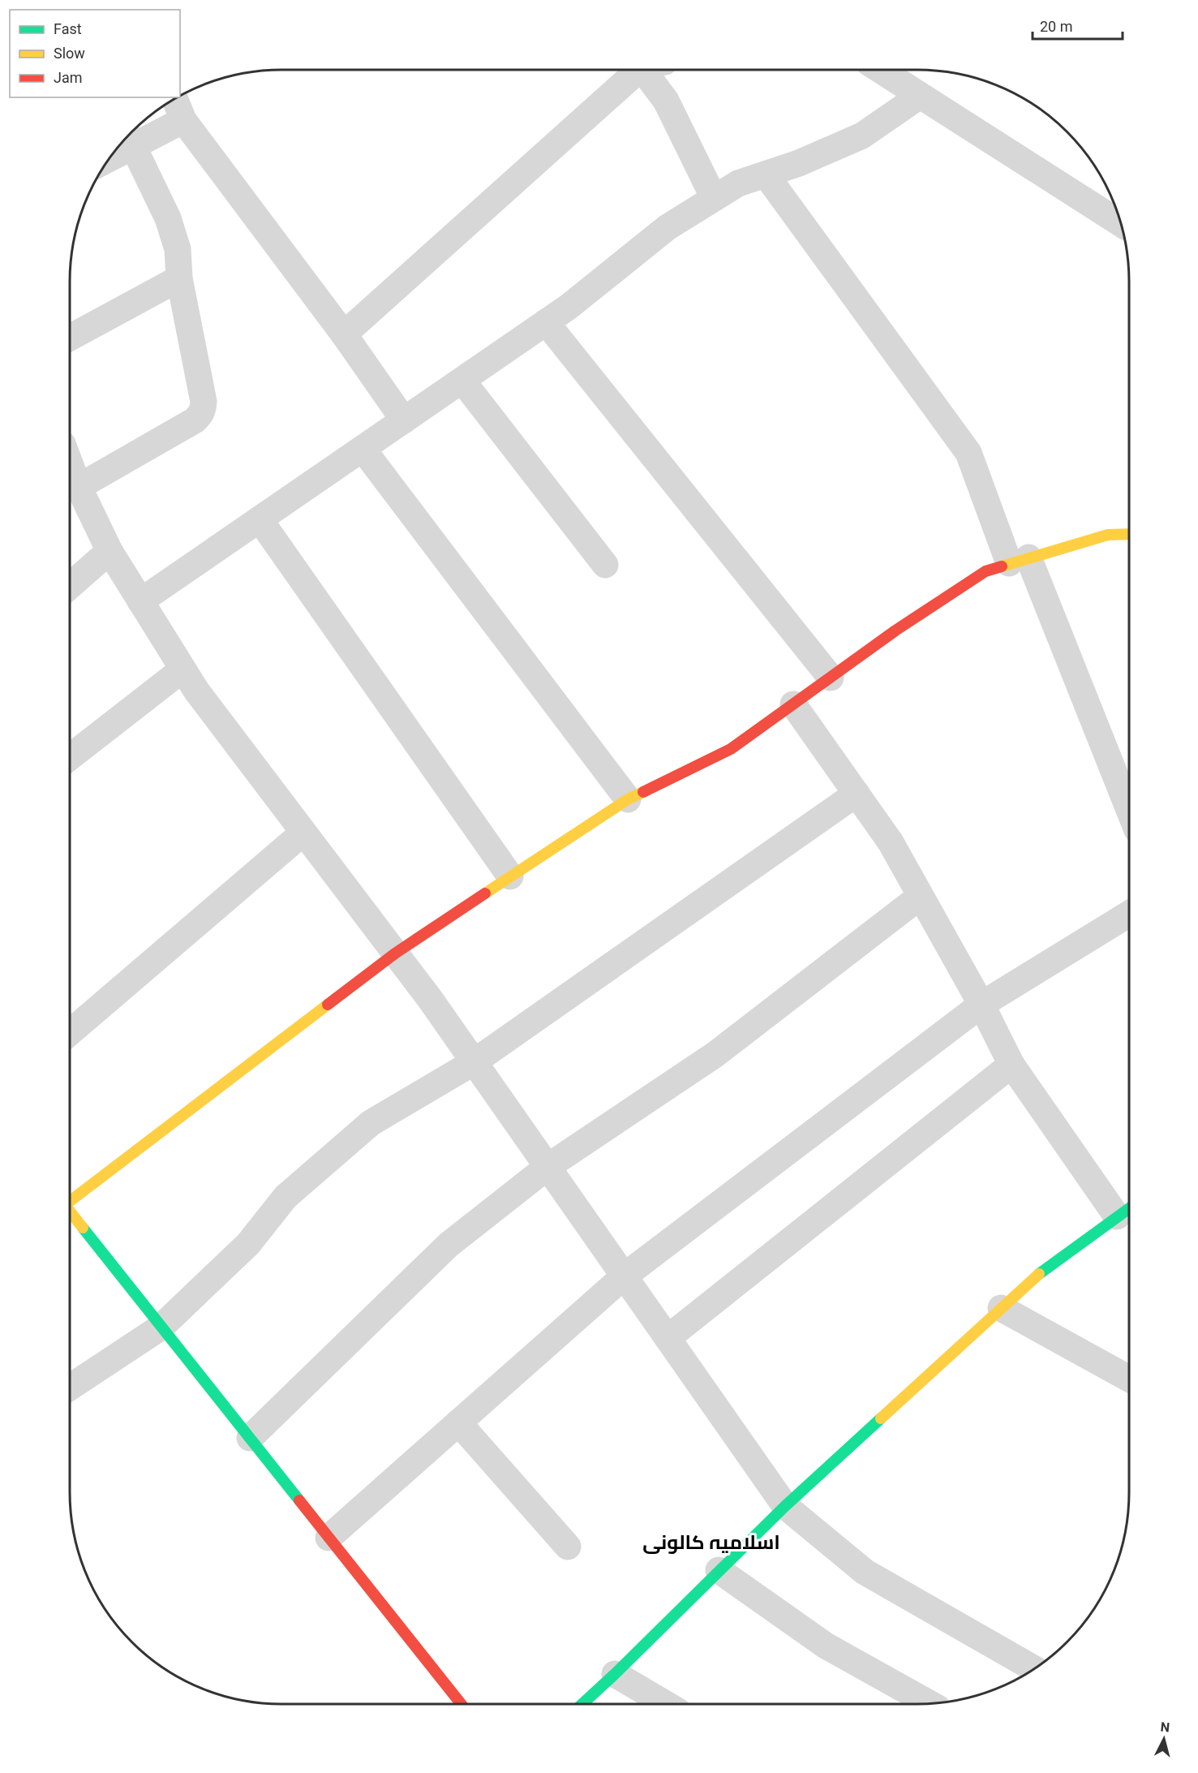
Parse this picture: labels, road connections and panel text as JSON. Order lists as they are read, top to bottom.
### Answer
{
  "districts": ["اسلامیہ کالونی"],
  "legend": ["Fast", "Slow", "Jam"],
  "scale_bar": "20 m",
  "north": "top"
}
